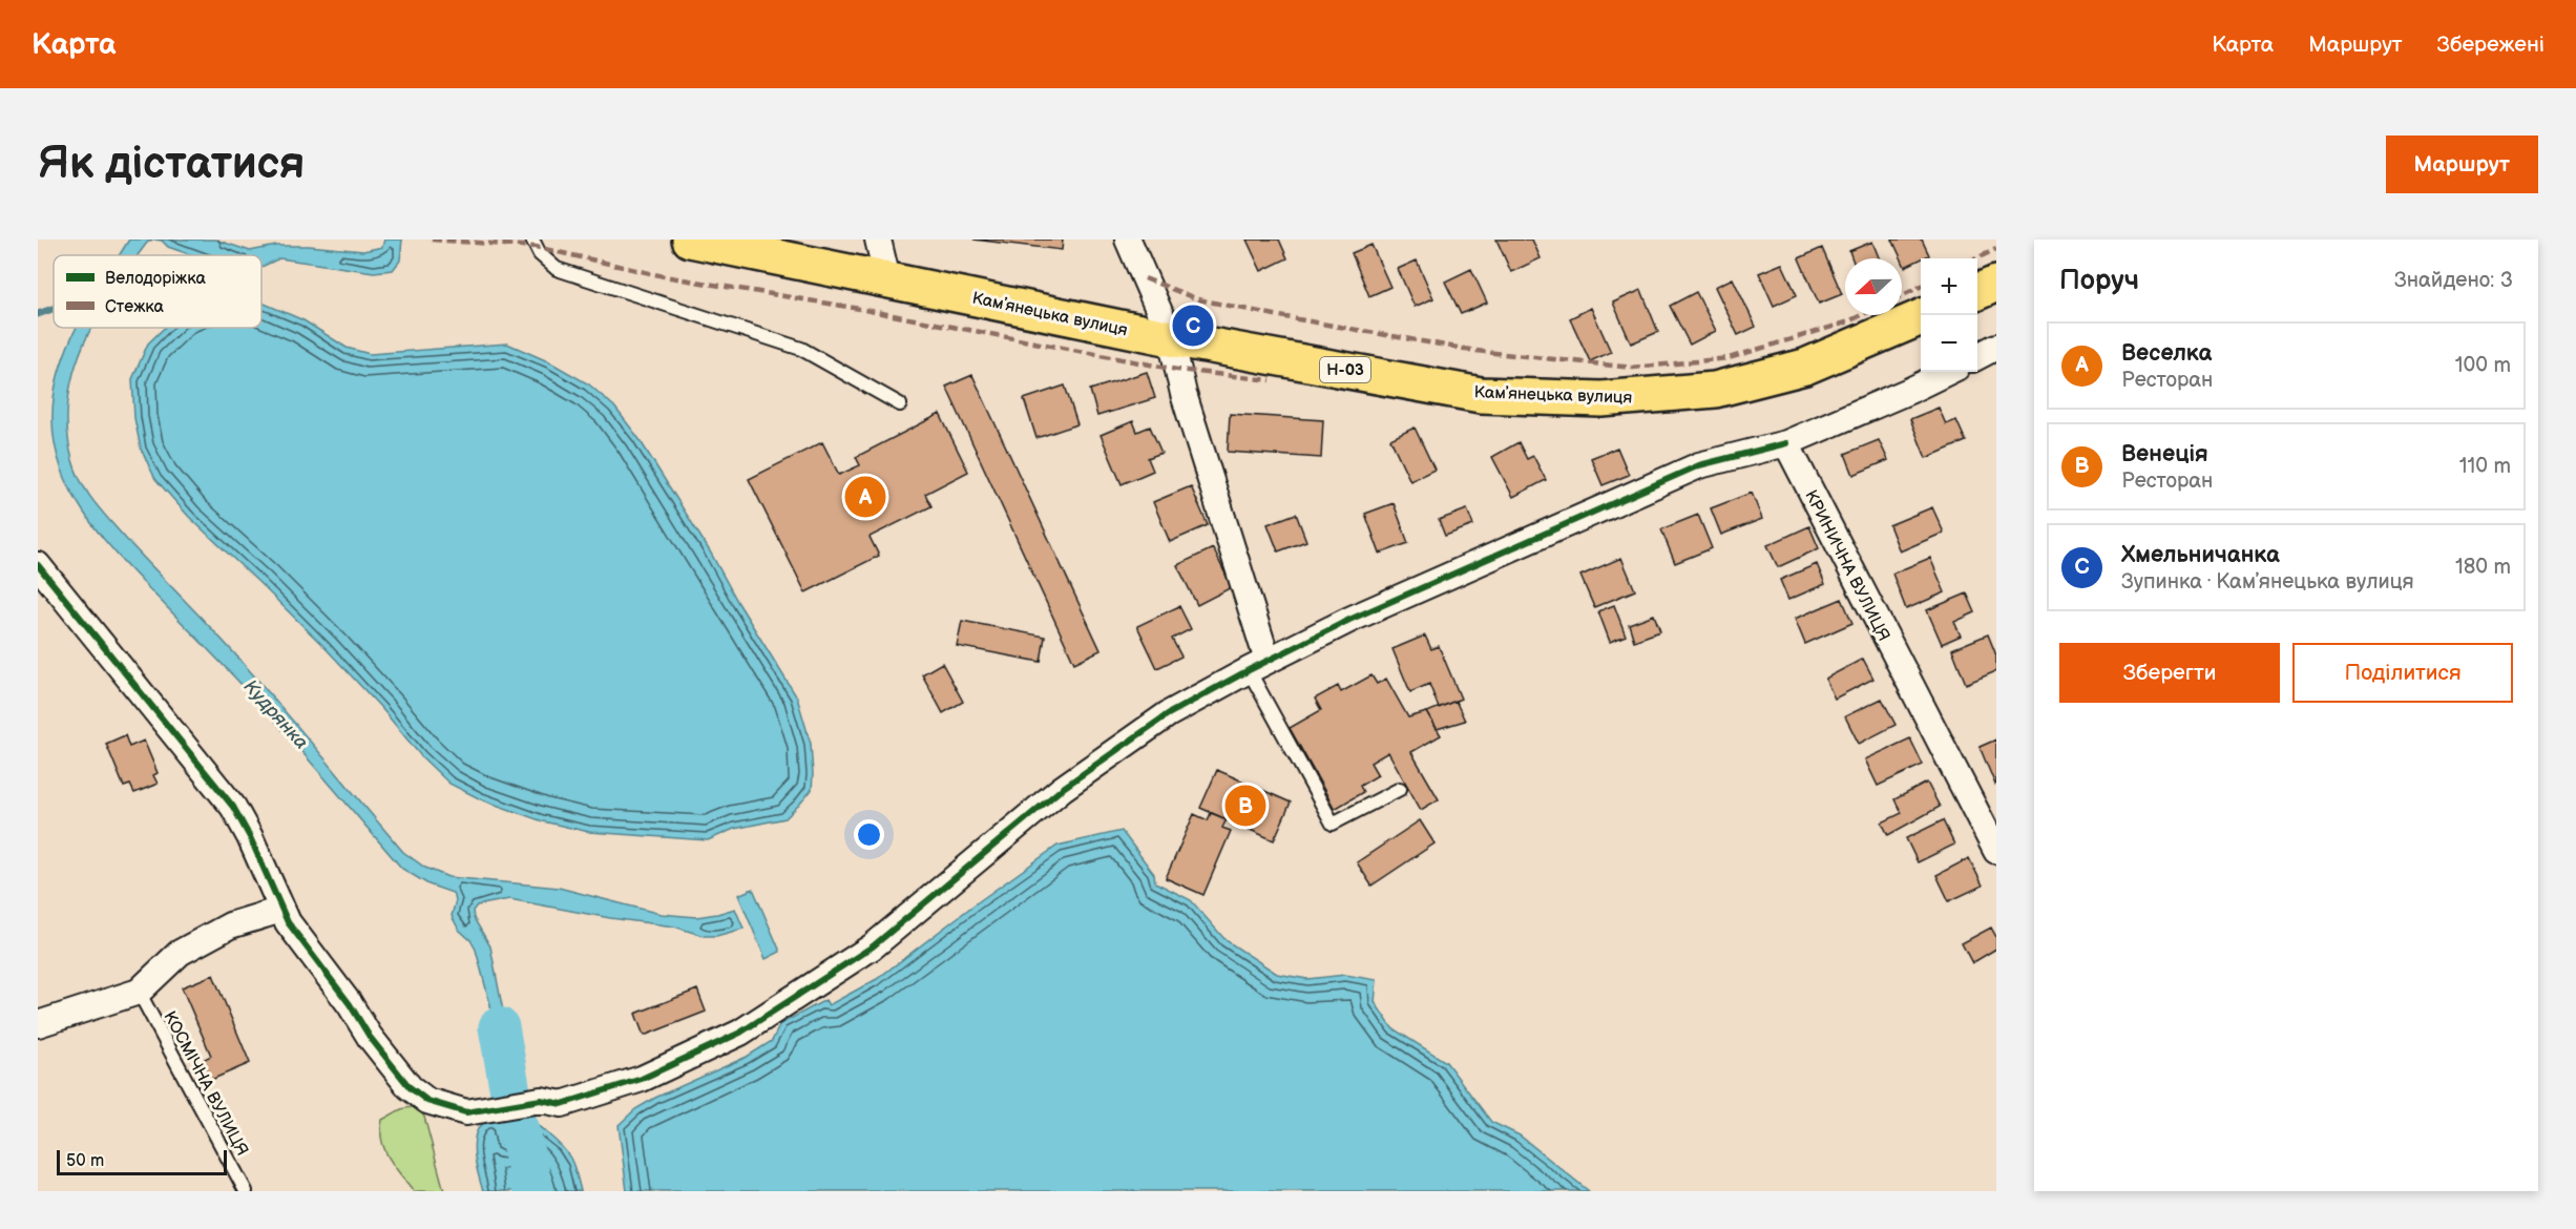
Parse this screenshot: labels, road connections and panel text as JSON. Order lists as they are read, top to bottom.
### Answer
{
  "streets": {
    "main road": ["Камʼянецька вулиця", "Н-03"],
    "street": ["КРИНИЧНА ВУЛИЦЯ"],
    "lane": ["КОСМІЧНА ВУЛИЦЯ"]
  },
  "water": ["Кудрянка"],
  "legend": ["Велодоріжка", "Стежка"],
  "scale_bar": "50 m",
  "north": "left",
  "page": {
    "header": "Карта",
    "nav": ["Карта", "Маршрут", "Збережені"],
    "buttons": [
      "Маршрут",
      ["Зберегти", "Поділитися"]
    ],
    "title": "Як дістатися",
    "heading": ["Поруч", "Знайдено: 3"],
    "map_buttons": ["+", "−"],
    "pins": ["C", "A", "B"],
    "list": [
      {
        "mark": "A",
        "name": "Веселка",
        "note": "Ресторан",
        "value": "100 m"
      },
      {
        "mark": "B",
        "name": "Венеція",
        "note": "Ресторан",
        "value": "110 m"
      },
      {
        "mark": "C",
        "name": "Хмельничанка",
        "note": "Зупинка · Камʼянецька вулиця",
        "value": "180 m"
      }
    ],
    "scale": "50 m"
  }
}
